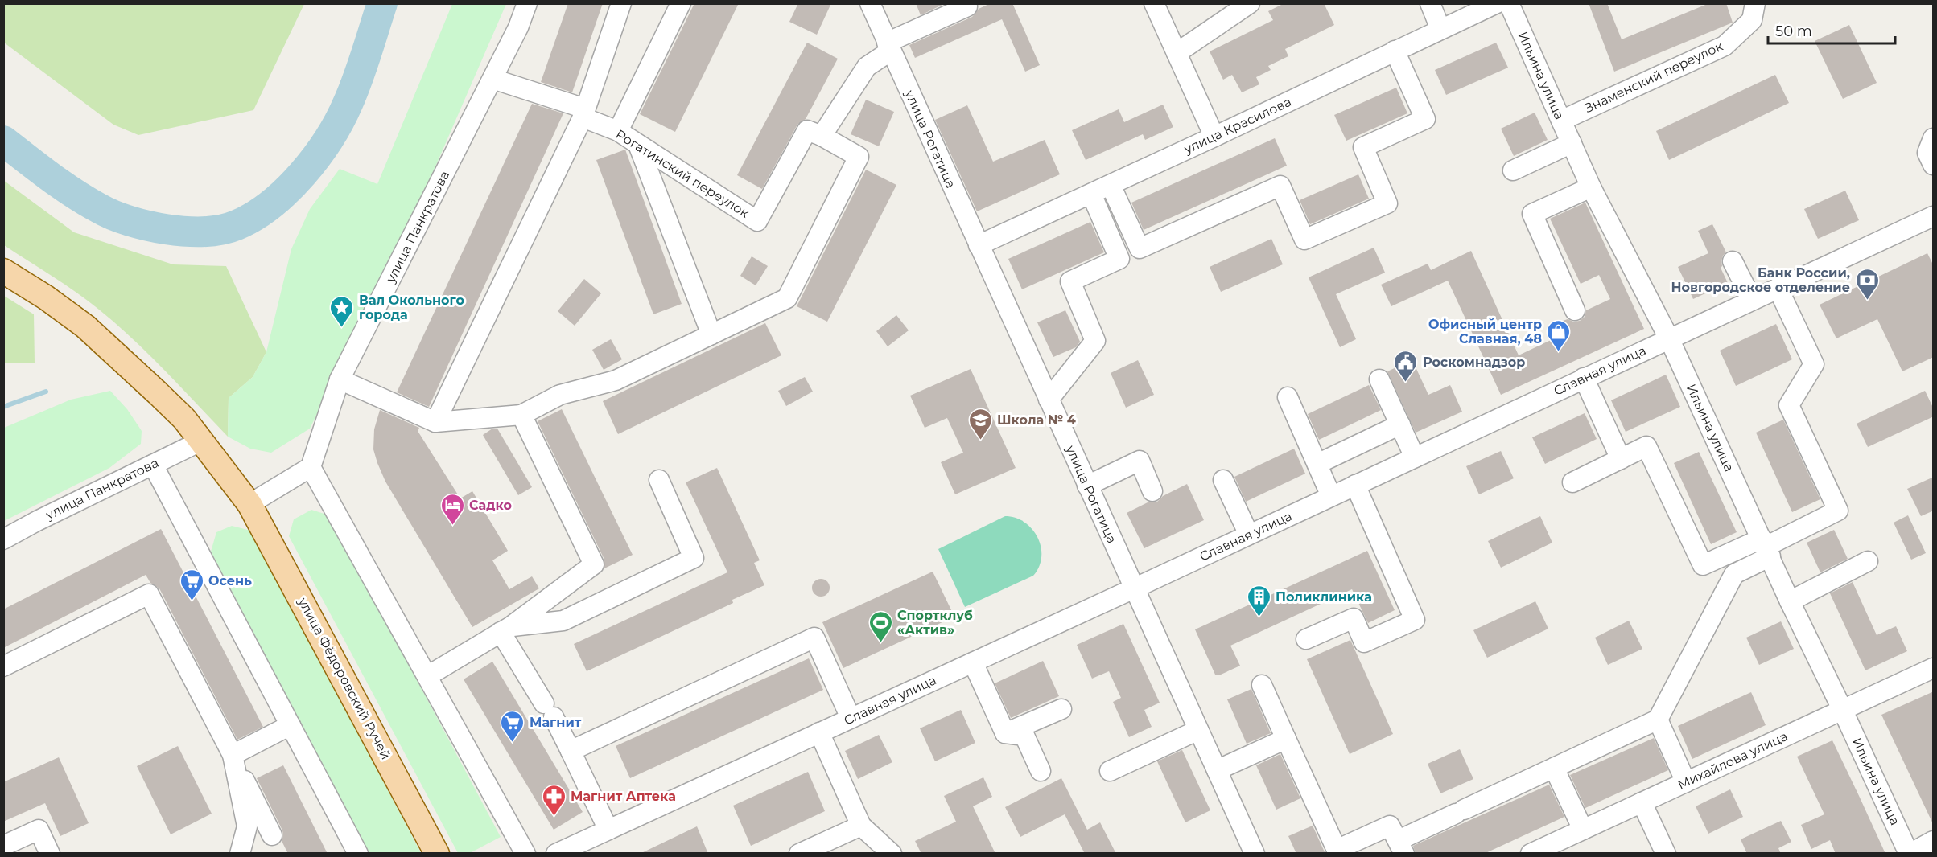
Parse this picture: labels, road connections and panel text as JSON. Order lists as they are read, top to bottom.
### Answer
{
  "streets": {
    "main road": ["улица Фёдоровский Ручей"],
    "street": [
      "Ильина улица",
      "Знаменский переулок",
      "улица Красилова",
      "улица Рогатица",
      "Рогатинский переулок",
      "улица Панкратова",
      "Славная улица",
      "Михайлова улица"
    ]
  },
  "crossings": [
    ["Ильина улица", "Знаменский переулок"],
    ["Ильина улица", "Славная улица"],
    ["Ильина улица", "Михайлова улица"],
    ["улица Красилова", "улица Рогатица"],
    ["улица Рогатица", "Славная улица"],
    ["Рогатинский переулок", "улица Панкратова"],
    ["улица Панкратова", "улица Фёдоровский Ручей"]
  ],
  "places": {
    "bank": ["Банк России, Новгородское отделение"],
    "place": ["Вал Окольного города"],
    "shop": ["Офисный центр Славная, 48"],
    "public building": ["Роскомнадзор"],
    "school or university": ["Школа № 4"],
    "hotel": ["Садко"],
    "supermarket": ["Осень", "Магнит"],
    "building": ["Поликлиника"],
    "sports": ["Спортклуб «Актив»"],
    "pharmacy": ["Магнит Аптека"]
  },
  "scale_bar": "50 m"
}
